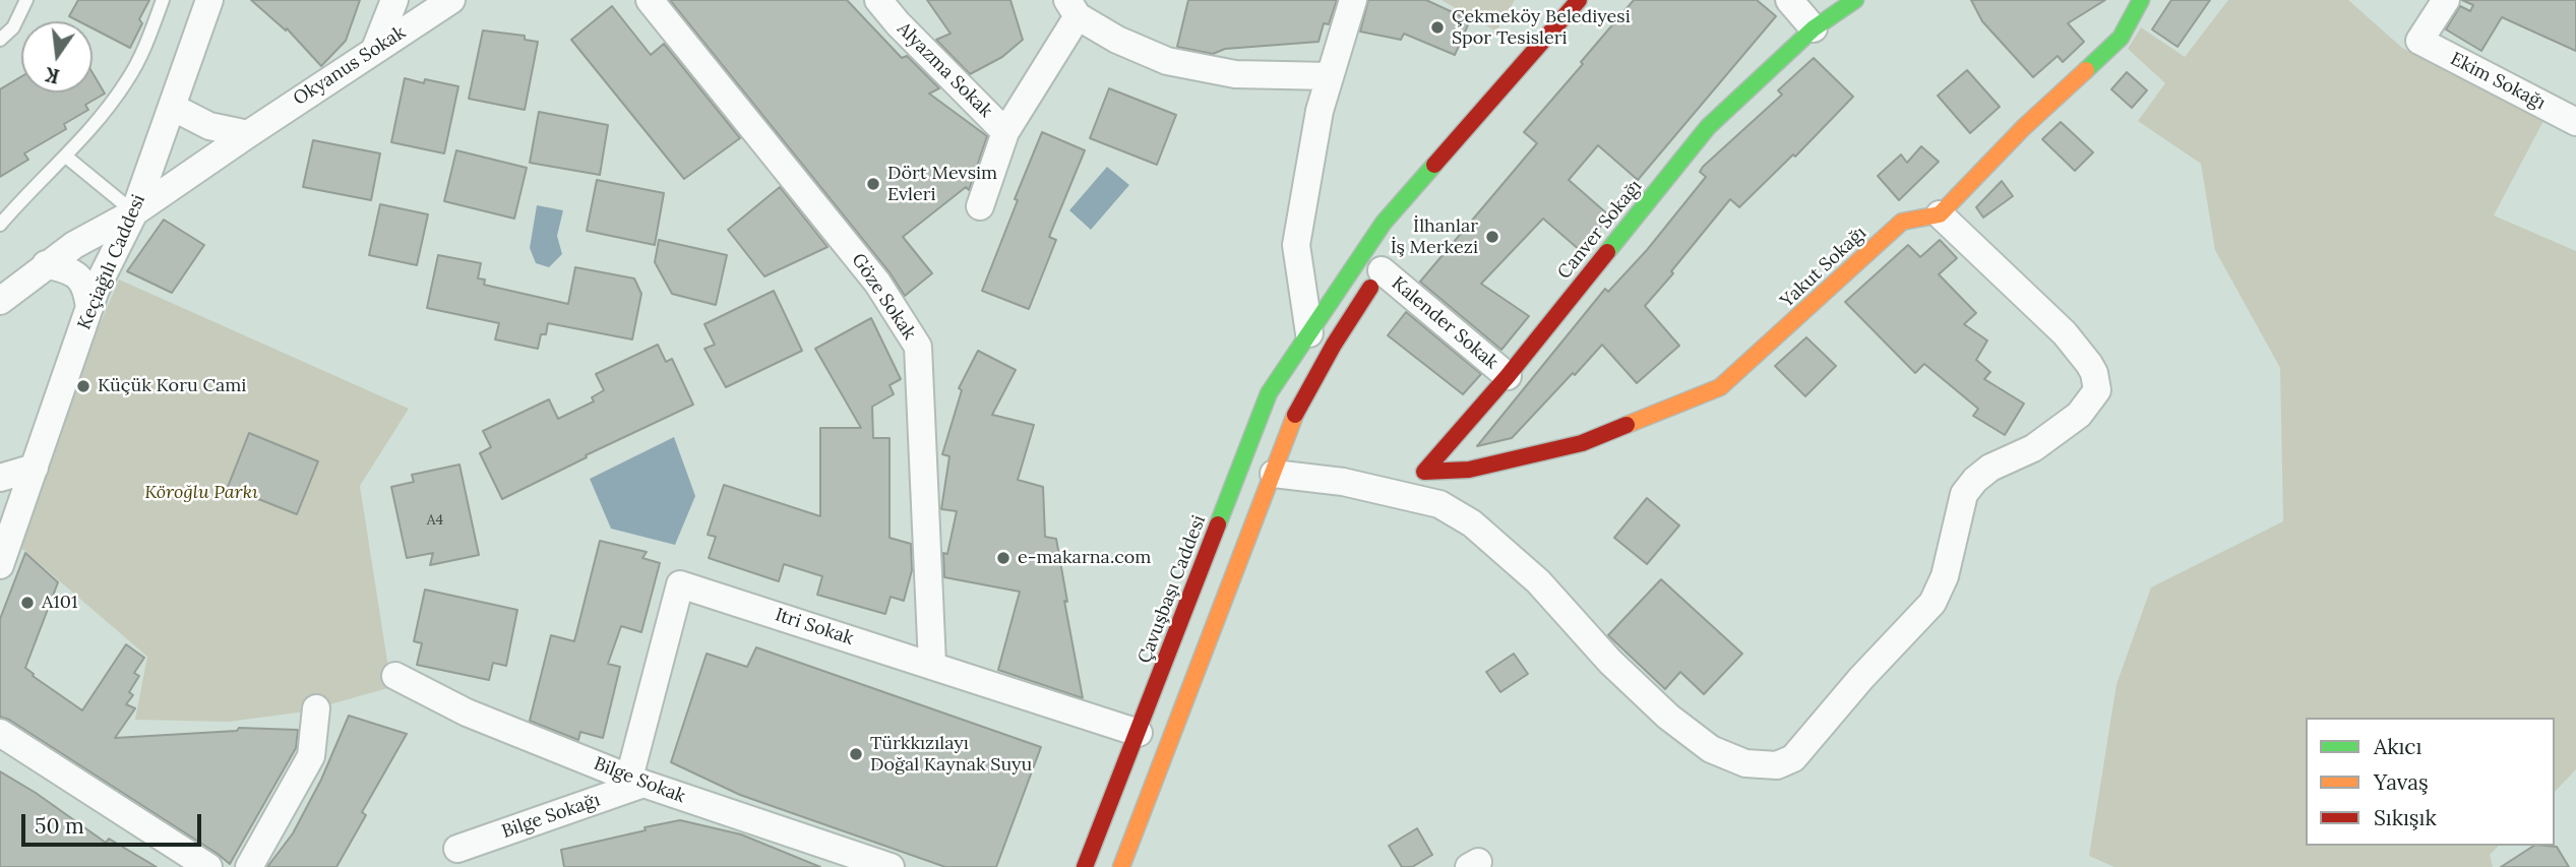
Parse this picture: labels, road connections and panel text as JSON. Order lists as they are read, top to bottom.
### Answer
{
  "streets": {
    "main road": ["Canver Sokağı", "Yakut Sokağı", "Çavuşbaşı Caddesi"],
    "street": [
      "Okyanus Sokak",
      "Alyazma Sokak",
      "Ekim Sokağı",
      "Keçiağılı Caddesi",
      "Göze Sokak",
      "Kalender Sokak",
      "Itri Sokak",
      "Bilge Sokak",
      "Bilge Sokağı"
    ]
  },
  "crossings": [
    ["Okyanus Sokak", "Keçiağılı Caddesi"],
    ["Canver Sokağı", "Yakut Sokağı"],
    ["Canver Sokağı", "Kalender Sokak"],
    ["Göze Sokak", "Itri Sokak"],
    ["Çavuşbaşı Caddesi", "Itri Sokak"],
    ["Itri Sokak", "Bilge Sokak"],
    ["Itri Sokak", "Bilge Sokağı"],
    ["Bilge Sokak", "Bilge Sokağı"]
  ],
  "parks": ["Köroğlu Parkı"],
  "places": [
    "Çekmeköy Belediyesi Spor Tesisleri",
    "Dört Mevsim Evleri",
    "İlhanlar İş Merkezi",
    "Küçük Koru Cami",
    "e-makarna.com",
    "A101",
    "Türkkızılayı Doğal Kaynak Suyu"
  ],
  "house_numbers": ["A4"],
  "legend": ["Akıcı", "Yavaş", "Sıkışık"],
  "scale_bar": "50 m",
  "north": "bottom"
}
